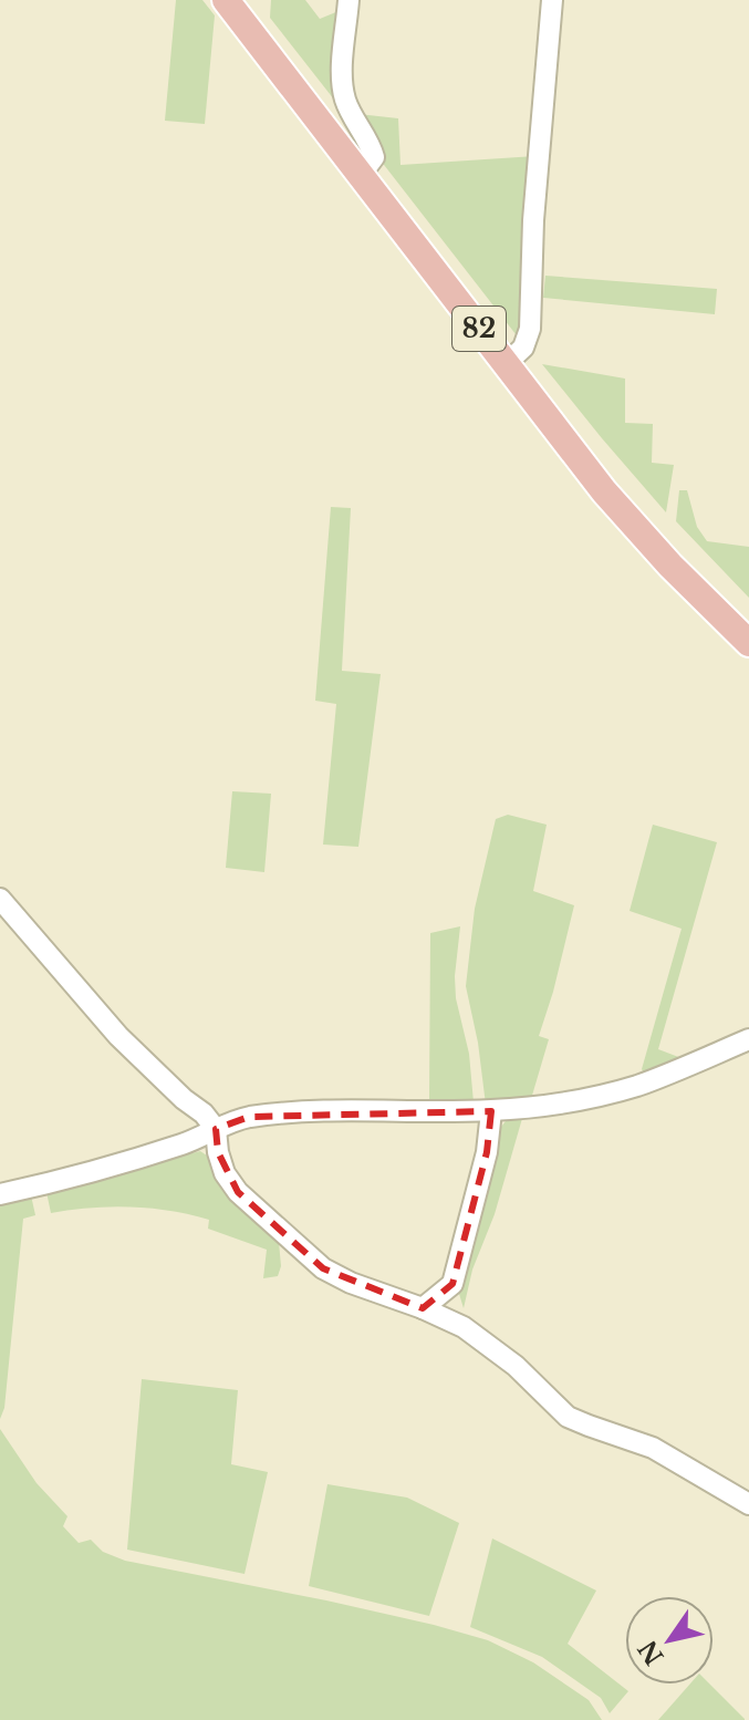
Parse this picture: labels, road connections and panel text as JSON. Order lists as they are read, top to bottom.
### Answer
{
  "streets": {
    "main road": ["82"]
  },
  "north": "bottom left"
}
